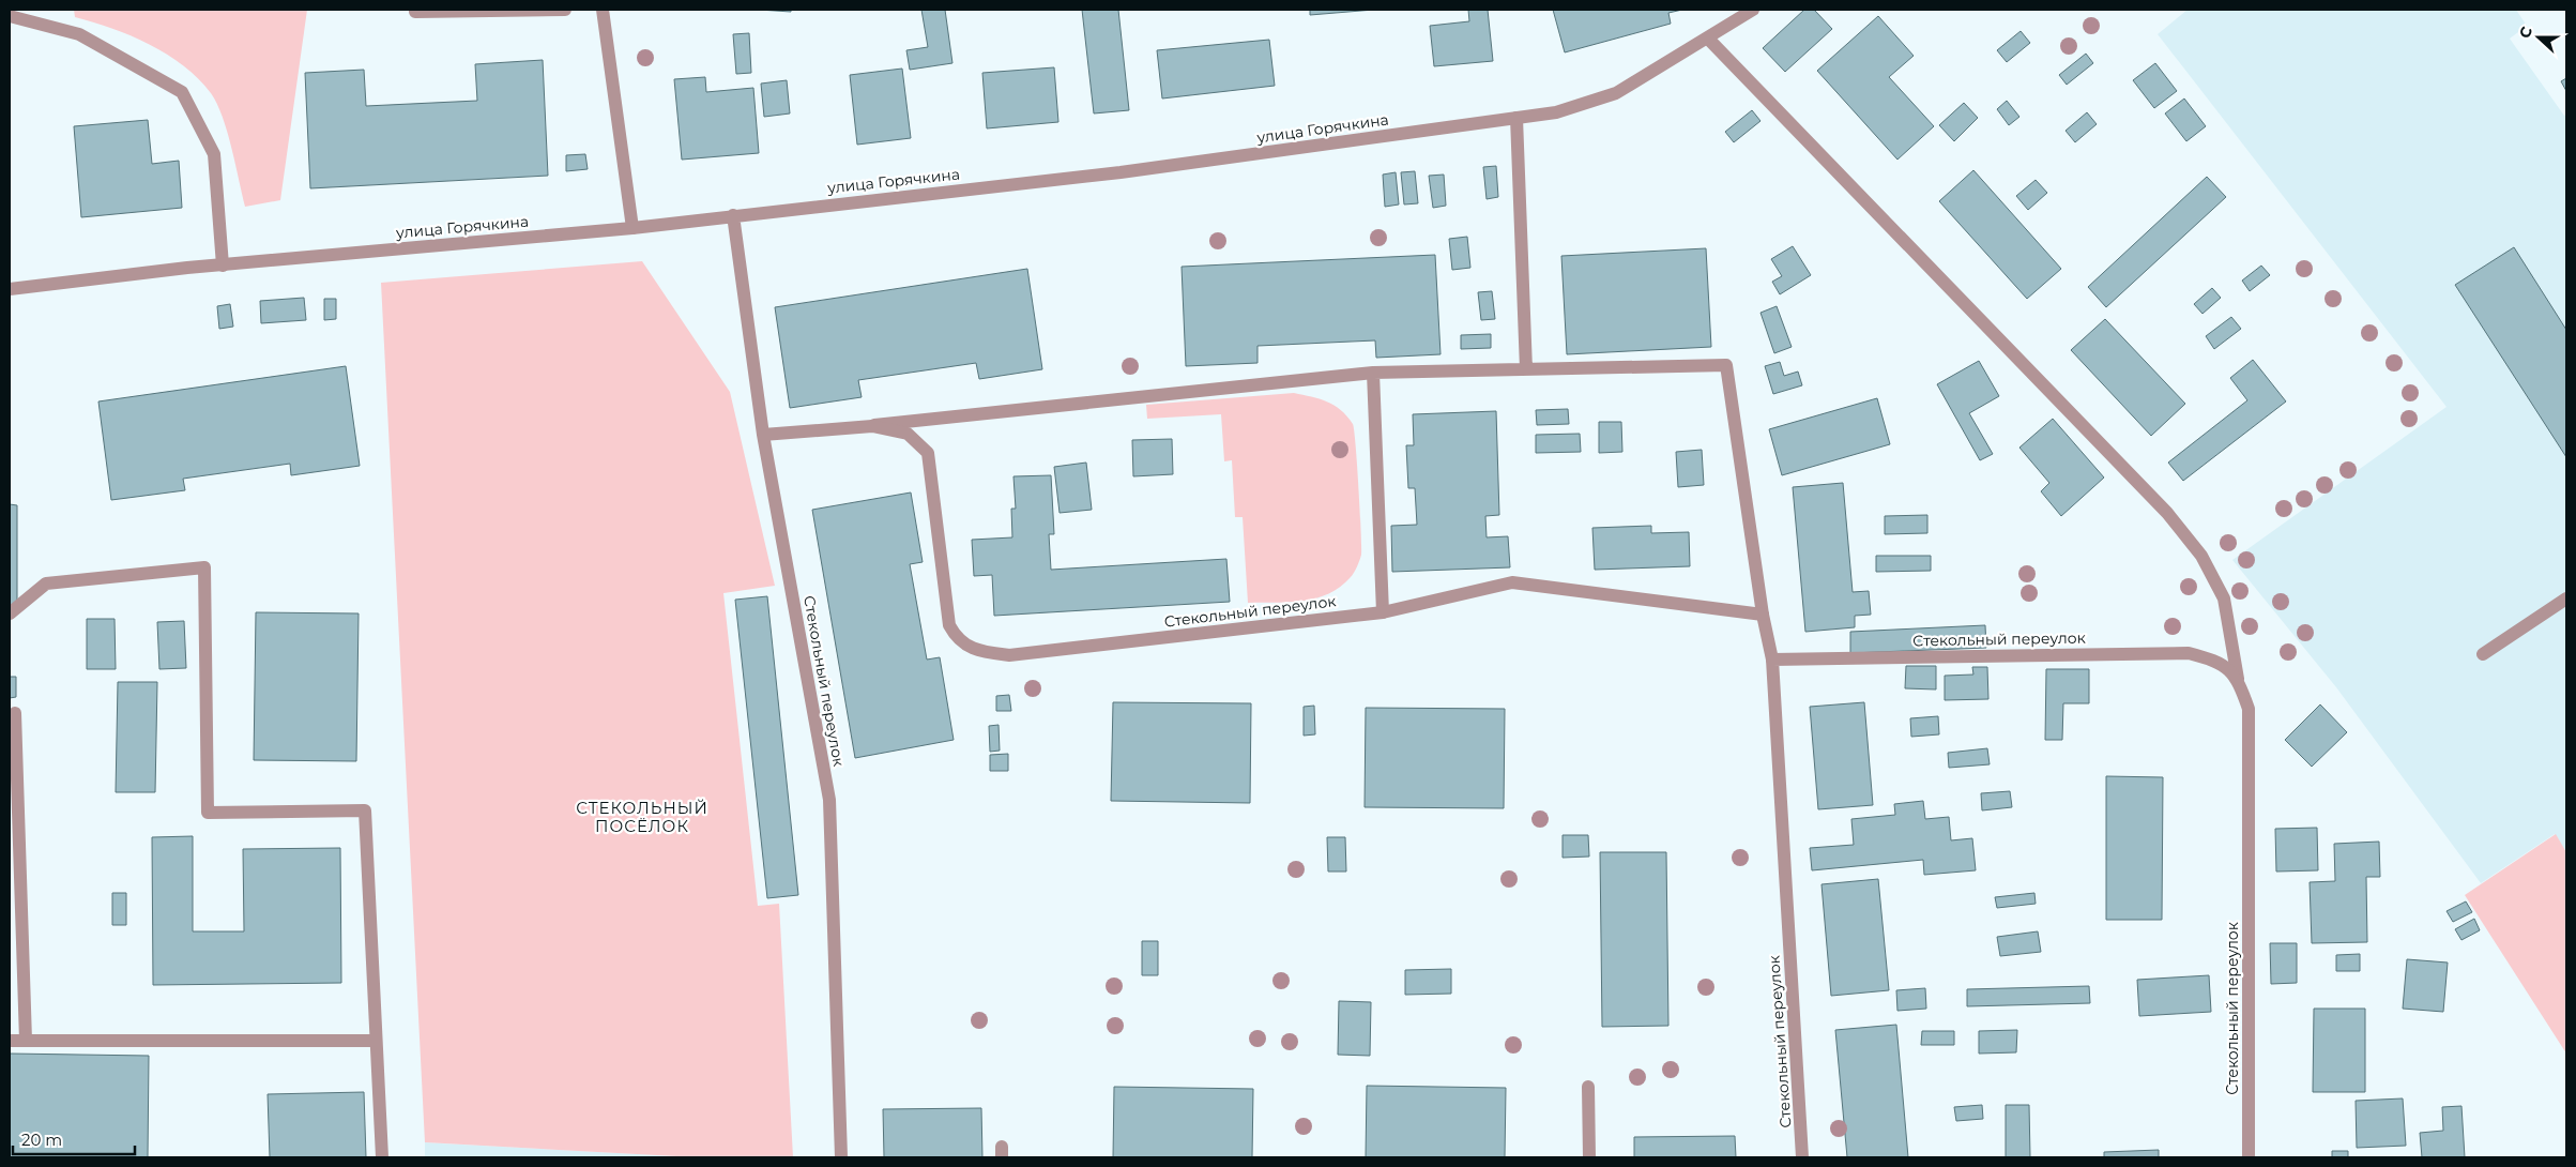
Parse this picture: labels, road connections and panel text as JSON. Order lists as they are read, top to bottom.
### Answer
{
  "streets": {
    "street": ["улица Горячкина", "Стекольный переулок"]
  },
  "crossings": [
    ["улица Горячкина", "Стекольный переулок"]
  ],
  "districts": ["СТЕКОЛЬНЫЙ ПОСЁЛОК"],
  "scale_bar": "20 m",
  "north": "left"
}
